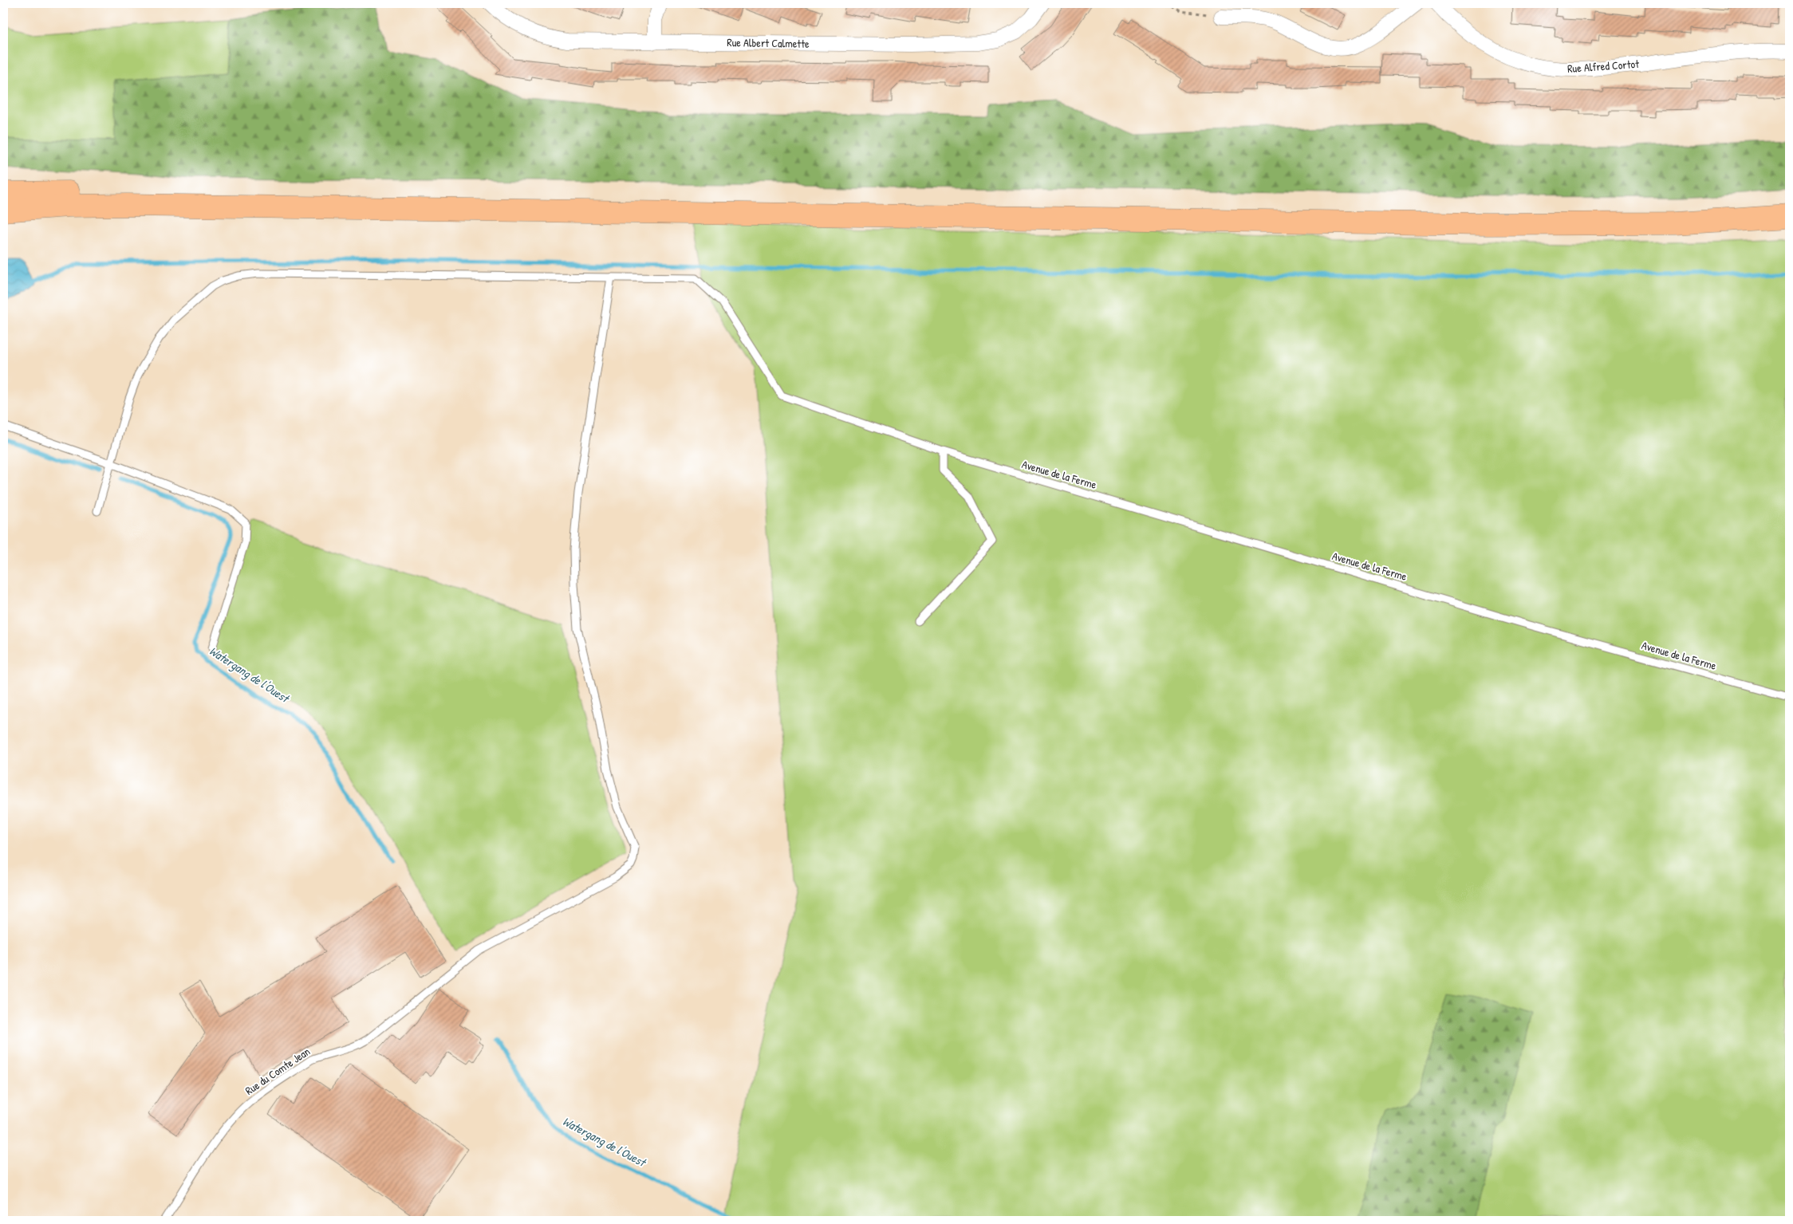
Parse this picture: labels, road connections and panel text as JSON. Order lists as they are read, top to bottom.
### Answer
{
  "streets": {
    "street": ["Rue Albert Calmette", "Rue Alfred Cortot"],
    "lane": ["Avenue de la Ferme", "Rue du Comte Jean"]
  },
  "crossings": [
    ["Avenue de la Ferme", "Rue du Comte Jean"]
  ],
  "water": ["Watergang de l'Ouest"]
}
